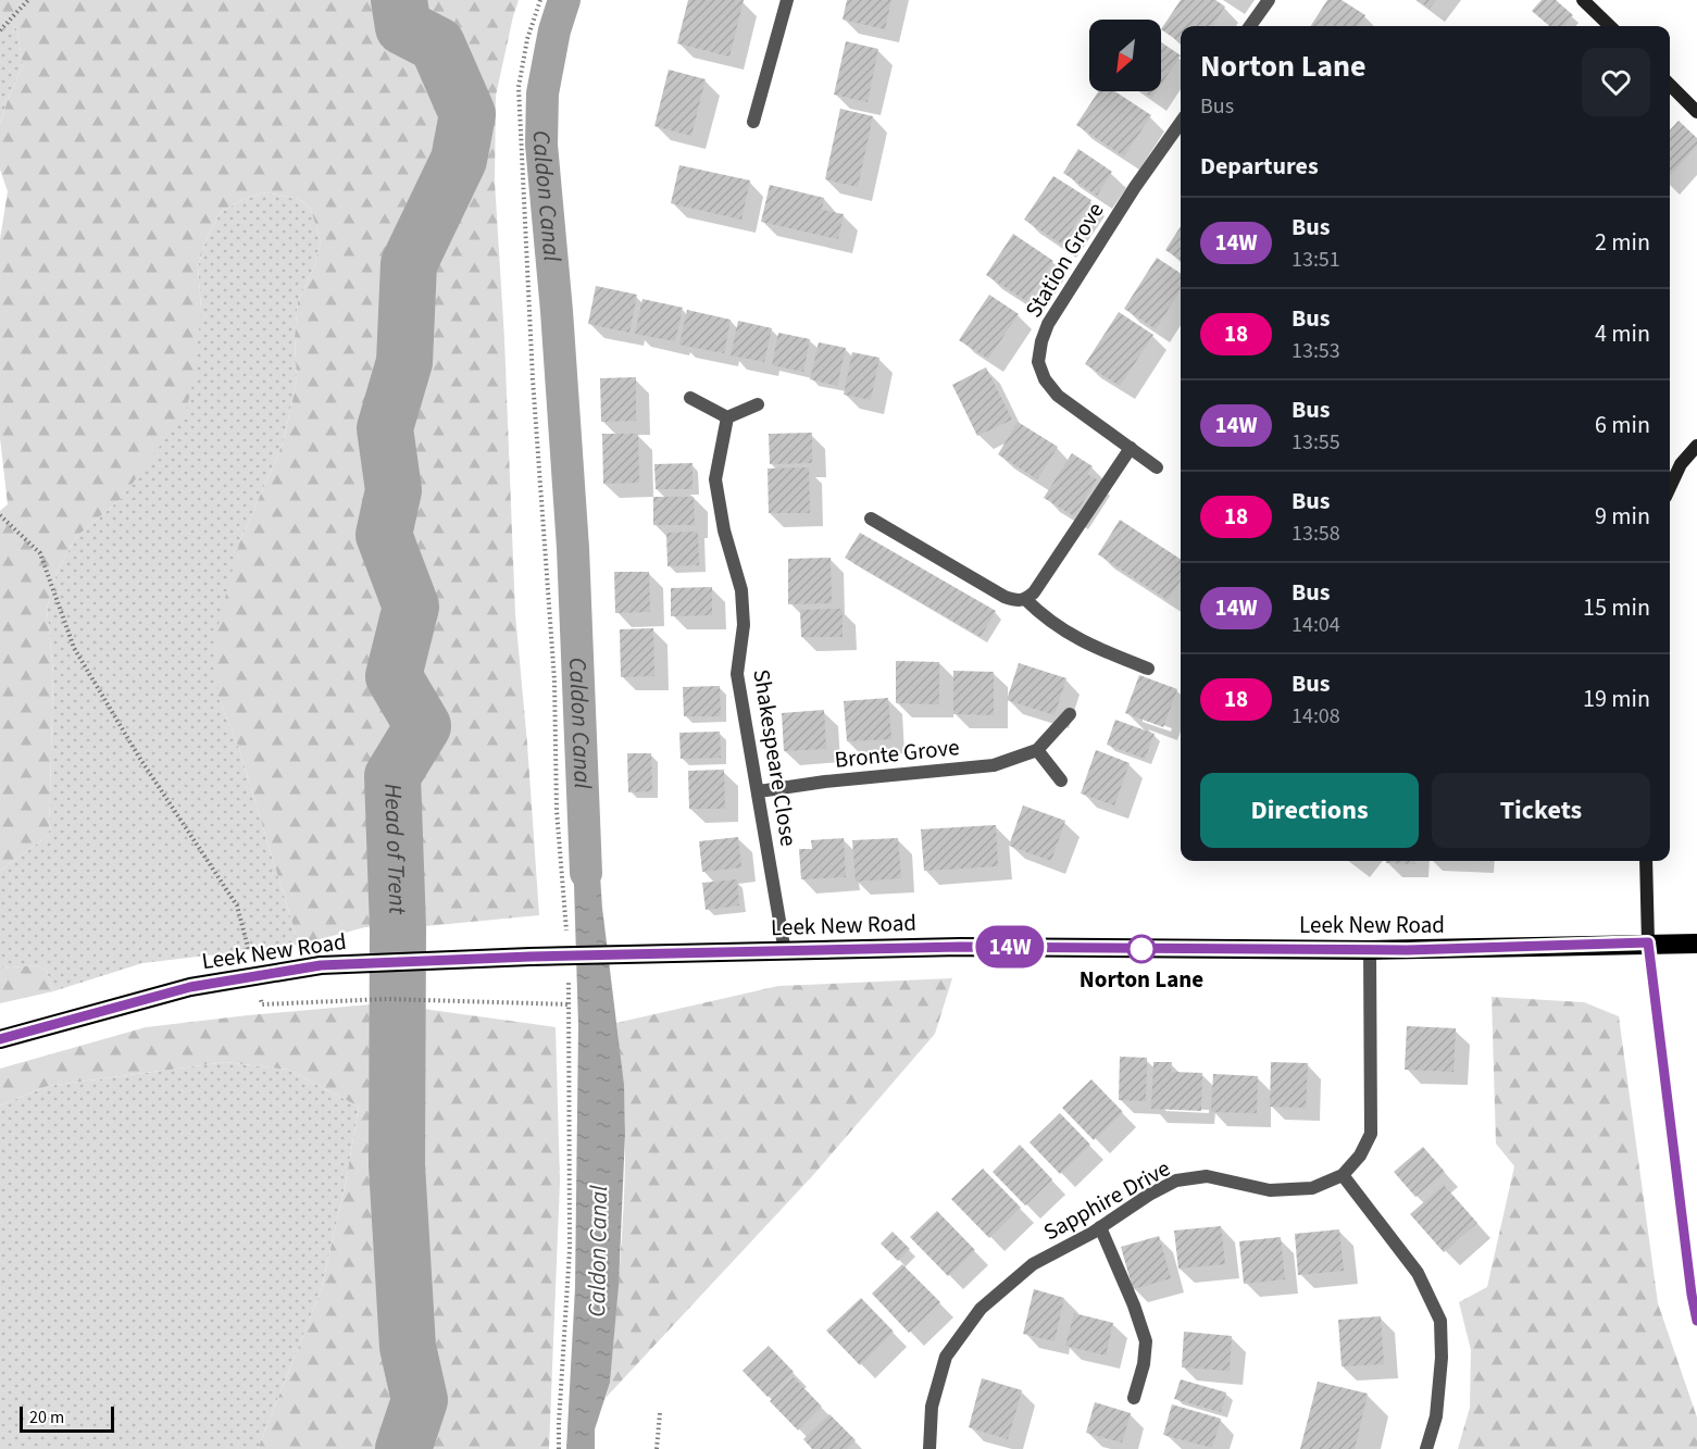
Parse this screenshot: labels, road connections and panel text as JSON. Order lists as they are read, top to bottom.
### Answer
{
  "streets": {
    "highway": ["Leek New Road"],
    "street": [
      "Station Grove",
      "Bronte Grove",
      "Shakespeare Close",
      "Sapphire Drive"
    ]
  },
  "crossings": [
    ["Bronte Grove", "Shakespeare Close"],
    ["Shakespeare Close", "Leek New Road"],
    ["Leek New Road", "Sapphire Drive"]
  ],
  "water": ["Caldon Canal", "Head of Trent"],
  "places": ["Norton Lane"],
  "lines": ["bus line 14W"],
  "scale_bar": "20 m",
  "north": "bottom left",
  "page": {
    "on_map": "14W",
    "heading": [
      ["Norton Lane", "Bus"],
      "Departures"
    ],
    "list": [
      {
        "mark": "14W",
        "name": "Bus",
        "note": "13:51",
        "value": "2 min"
      },
      {
        "mark": "18",
        "name": "Bus",
        "note": "13:53",
        "value": "4 min"
      },
      {
        "mark": "14W",
        "name": "Bus",
        "note": "13:55",
        "value": "6 min"
      },
      {
        "mark": "18",
        "name": "Bus",
        "note": "13:58",
        "value": "9 min"
      },
      {
        "mark": "14W",
        "name": "Bus",
        "note": "14:04",
        "value": "15 min"
      },
      {
        "mark": "18",
        "name": "Bus",
        "note": "14:08",
        "value": "19 min"
      }
    ],
    "buttons": ["Directions", "Tickets"],
    "scale": "20 m"
  }
}
